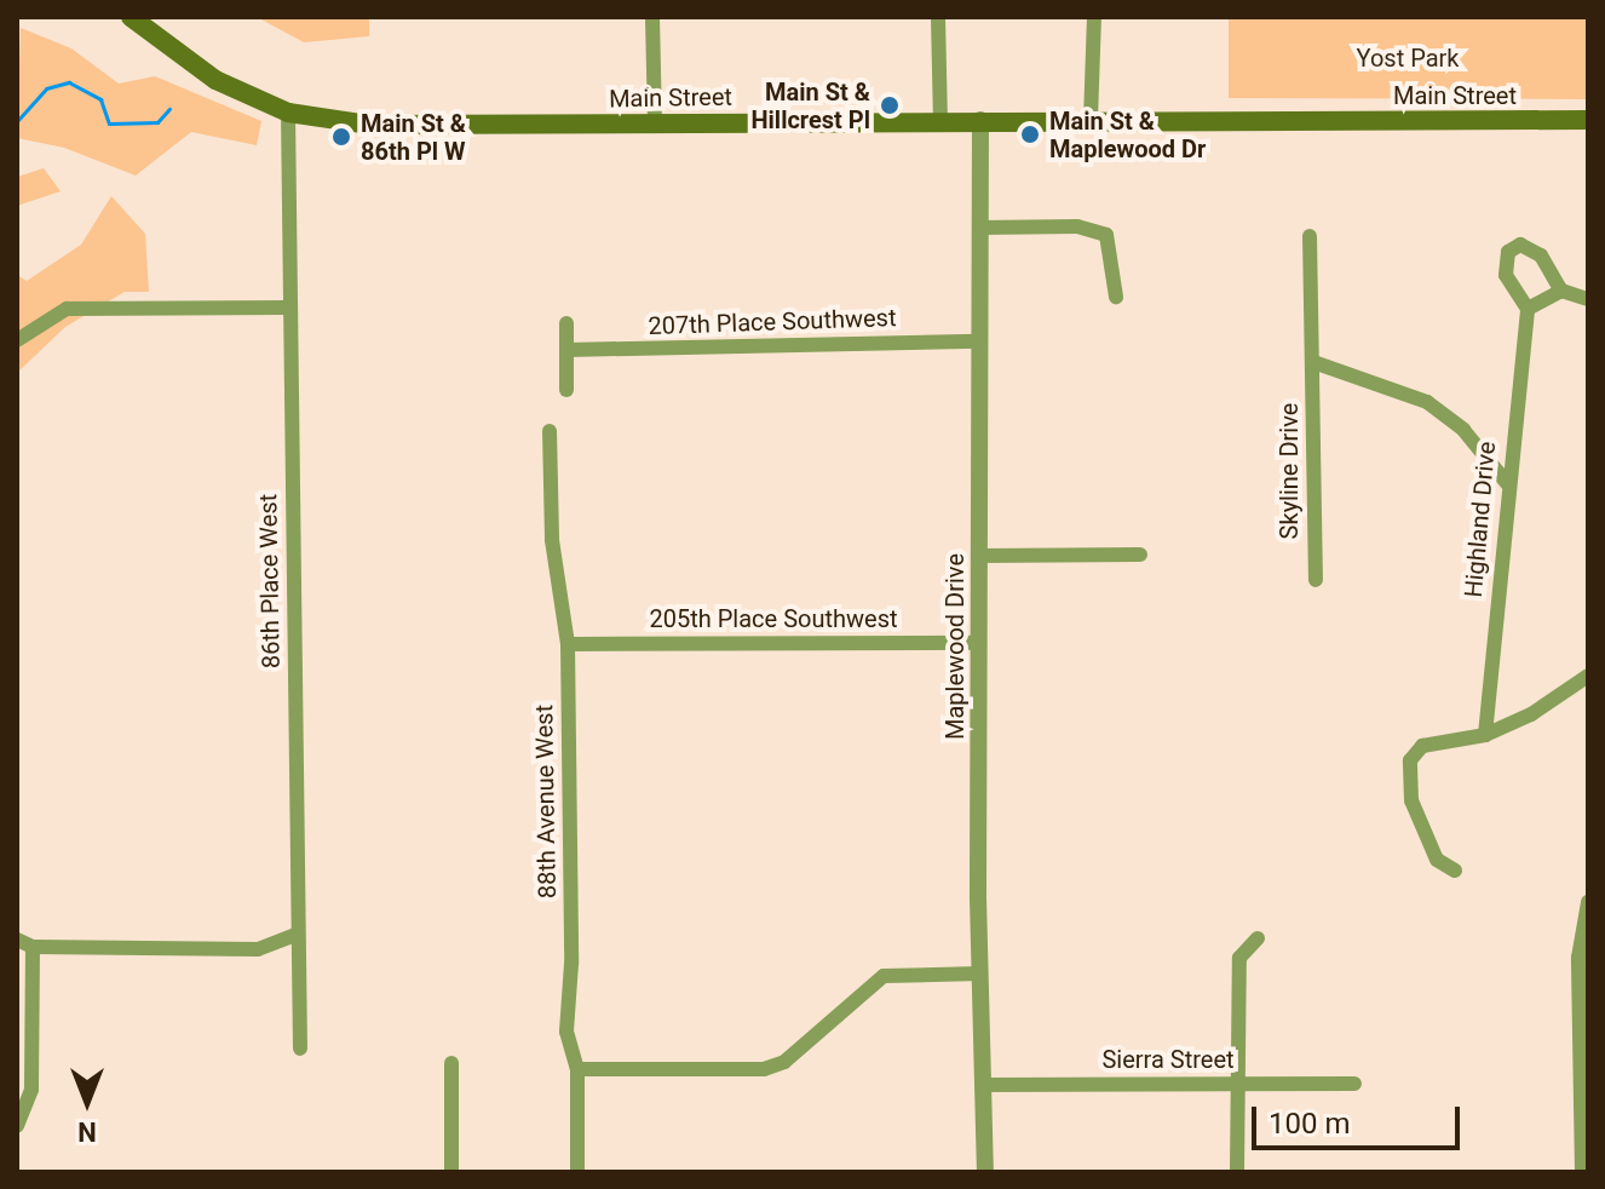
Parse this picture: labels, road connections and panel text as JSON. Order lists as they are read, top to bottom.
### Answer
{
  "streets": {
    "main road": ["Main Street"],
    "street": [
      "207th Place Southwest",
      "Skyline Drive",
      "Highland Drive",
      "86th Place West",
      "205th Place Southwest",
      "Maplewood Drive",
      "88th Avenue West",
      "Sierra Street"
    ]
  },
  "crossings": [
    ["Main Street", "86th Place West"],
    ["Main Street", "Maplewood Drive"],
    ["207th Place Southwest", "Maplewood Drive"],
    ["205th Place Southwest", "Maplewood Drive"],
    ["205th Place Southwest", "88th Avenue West"],
    ["Maplewood Drive", "Sierra Street"]
  ],
  "parks": ["Yost Park"],
  "places": ["Main St & Hillcrest Pl", "Main St & Maplewood Dr", "Main St & 86th Pl W"],
  "scale_bar": "100 m",
  "north": "bottom"
}
